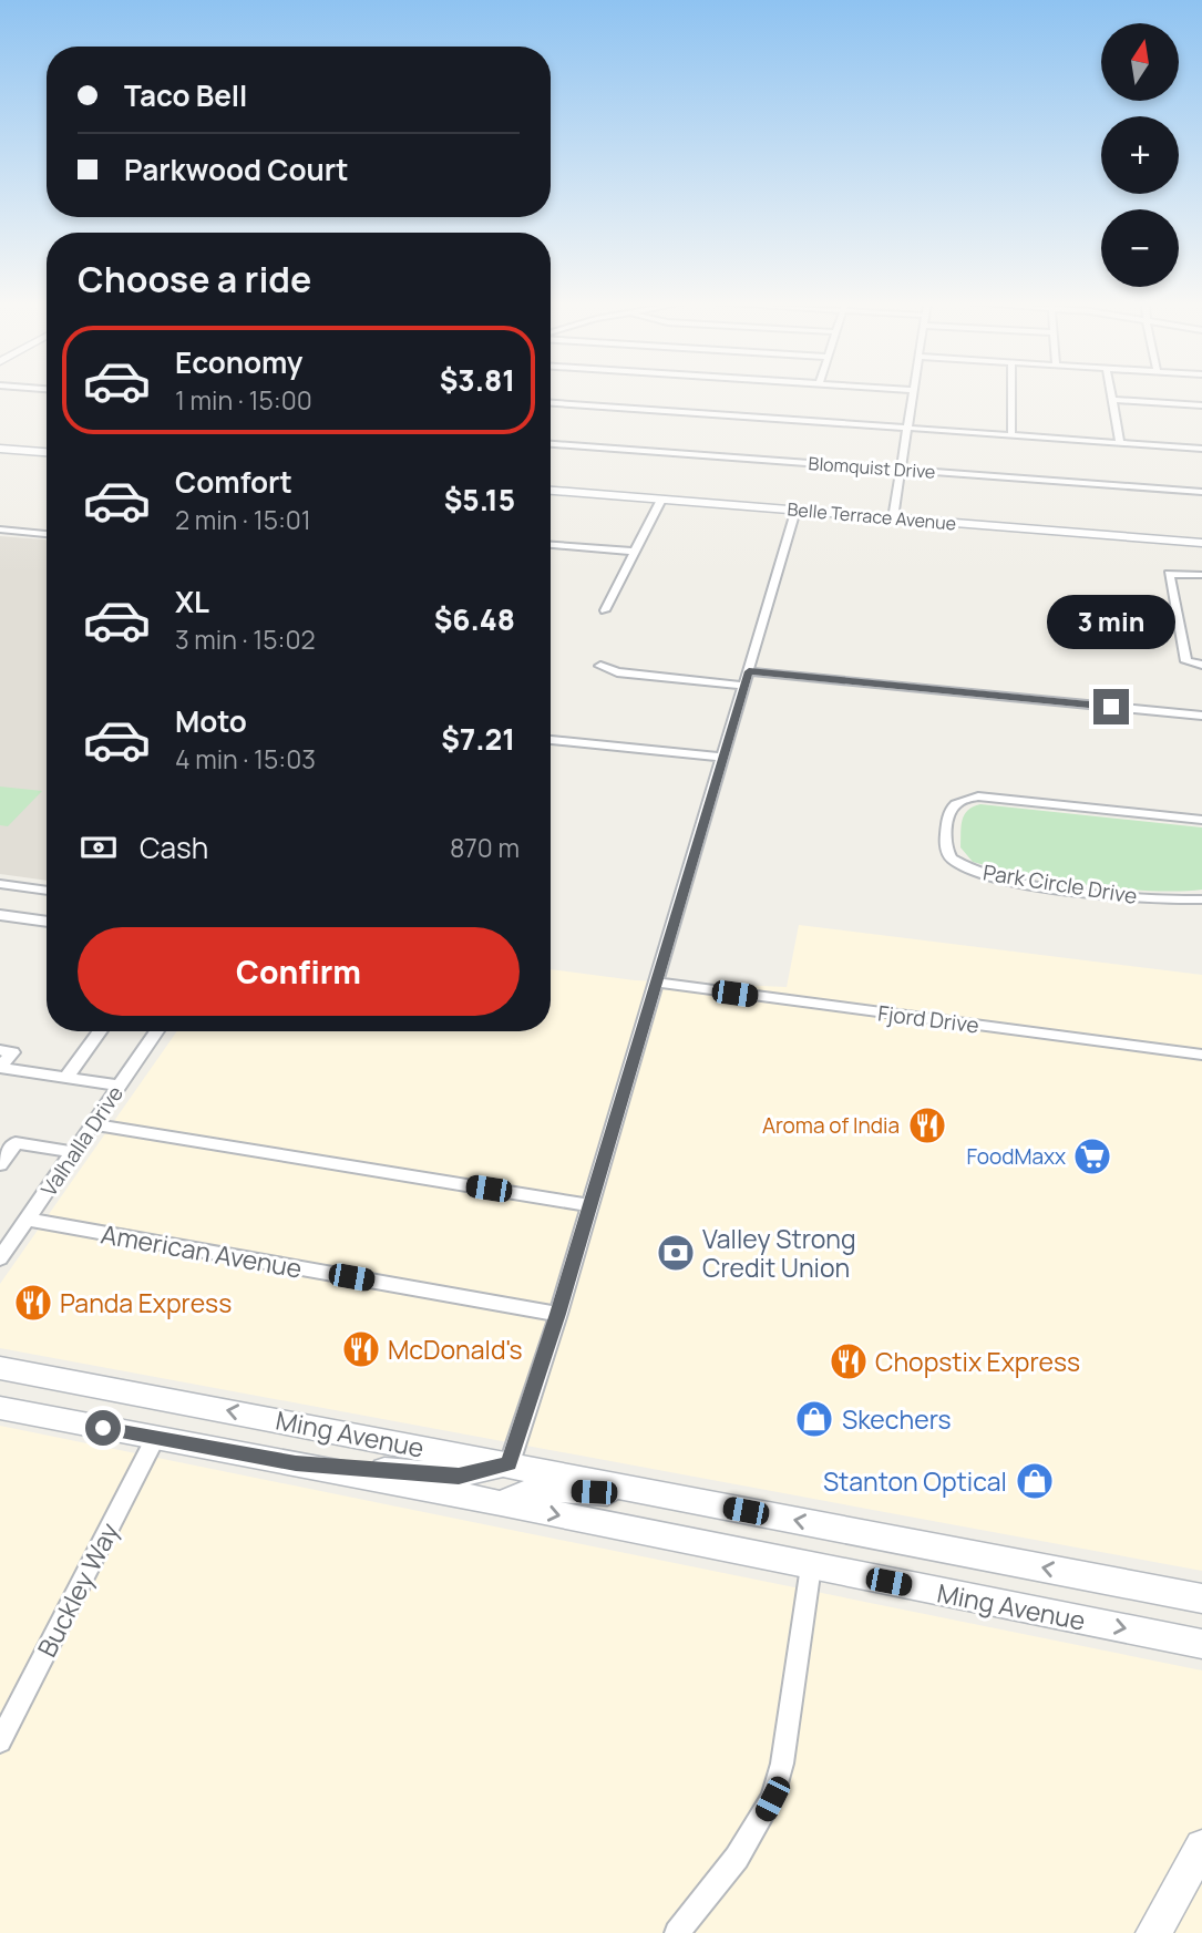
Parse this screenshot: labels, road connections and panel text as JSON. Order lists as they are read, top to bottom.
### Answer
{
  "streets": {
    "main road": ["Belle Terrace Avenue", "Ming Avenue"],
    "street": [
      "Blomquist Drive",
      "Park Circle Drive",
      "Fjord Drive",
      "Valhalla Drive",
      "American Avenue",
      "Buckley Way"
    ]
  },
  "crossings": [
    ["Valhalla Drive", "American Avenue"],
    ["Ming Avenue", "Buckley Way"]
  ],
  "places": {
    "restaurant": [
      "Aroma of India",
      "Panda Express",
      "McDonald's",
      "Chopstix Express"
    ],
    "supermarket": ["FoodMaxx"],
    "bank": ["Valley Strong Credit Union"],
    "shop": ["Skechers", "Stanton Optical"]
  },
  "north": "top",
  "page": {
    "map_buttons": ["+", "−"],
    "banner": ["Taco Bell", "Parkwood Court"],
    "heading": "Choose a ride",
    "list": [
      {
        "name": "Economy",
        "note": "1 min · 15:00",
        "value": "$3.81"
      },
      {
        "name": "Comfort",
        "note": "2 min · 15:01",
        "value": "$5.15"
      },
      {
        "name": "XL",
        "note": "3 min · 15:02",
        "value": "$6.48"
      },
      {
        "name": "Moto",
        "note": "4 min · 15:03",
        "value": "$7.21"
      }
    ],
    "bubble": "3 min",
    "pay": ["Cash", "870 m"],
    "buttons": "Confirm"
  }
}
